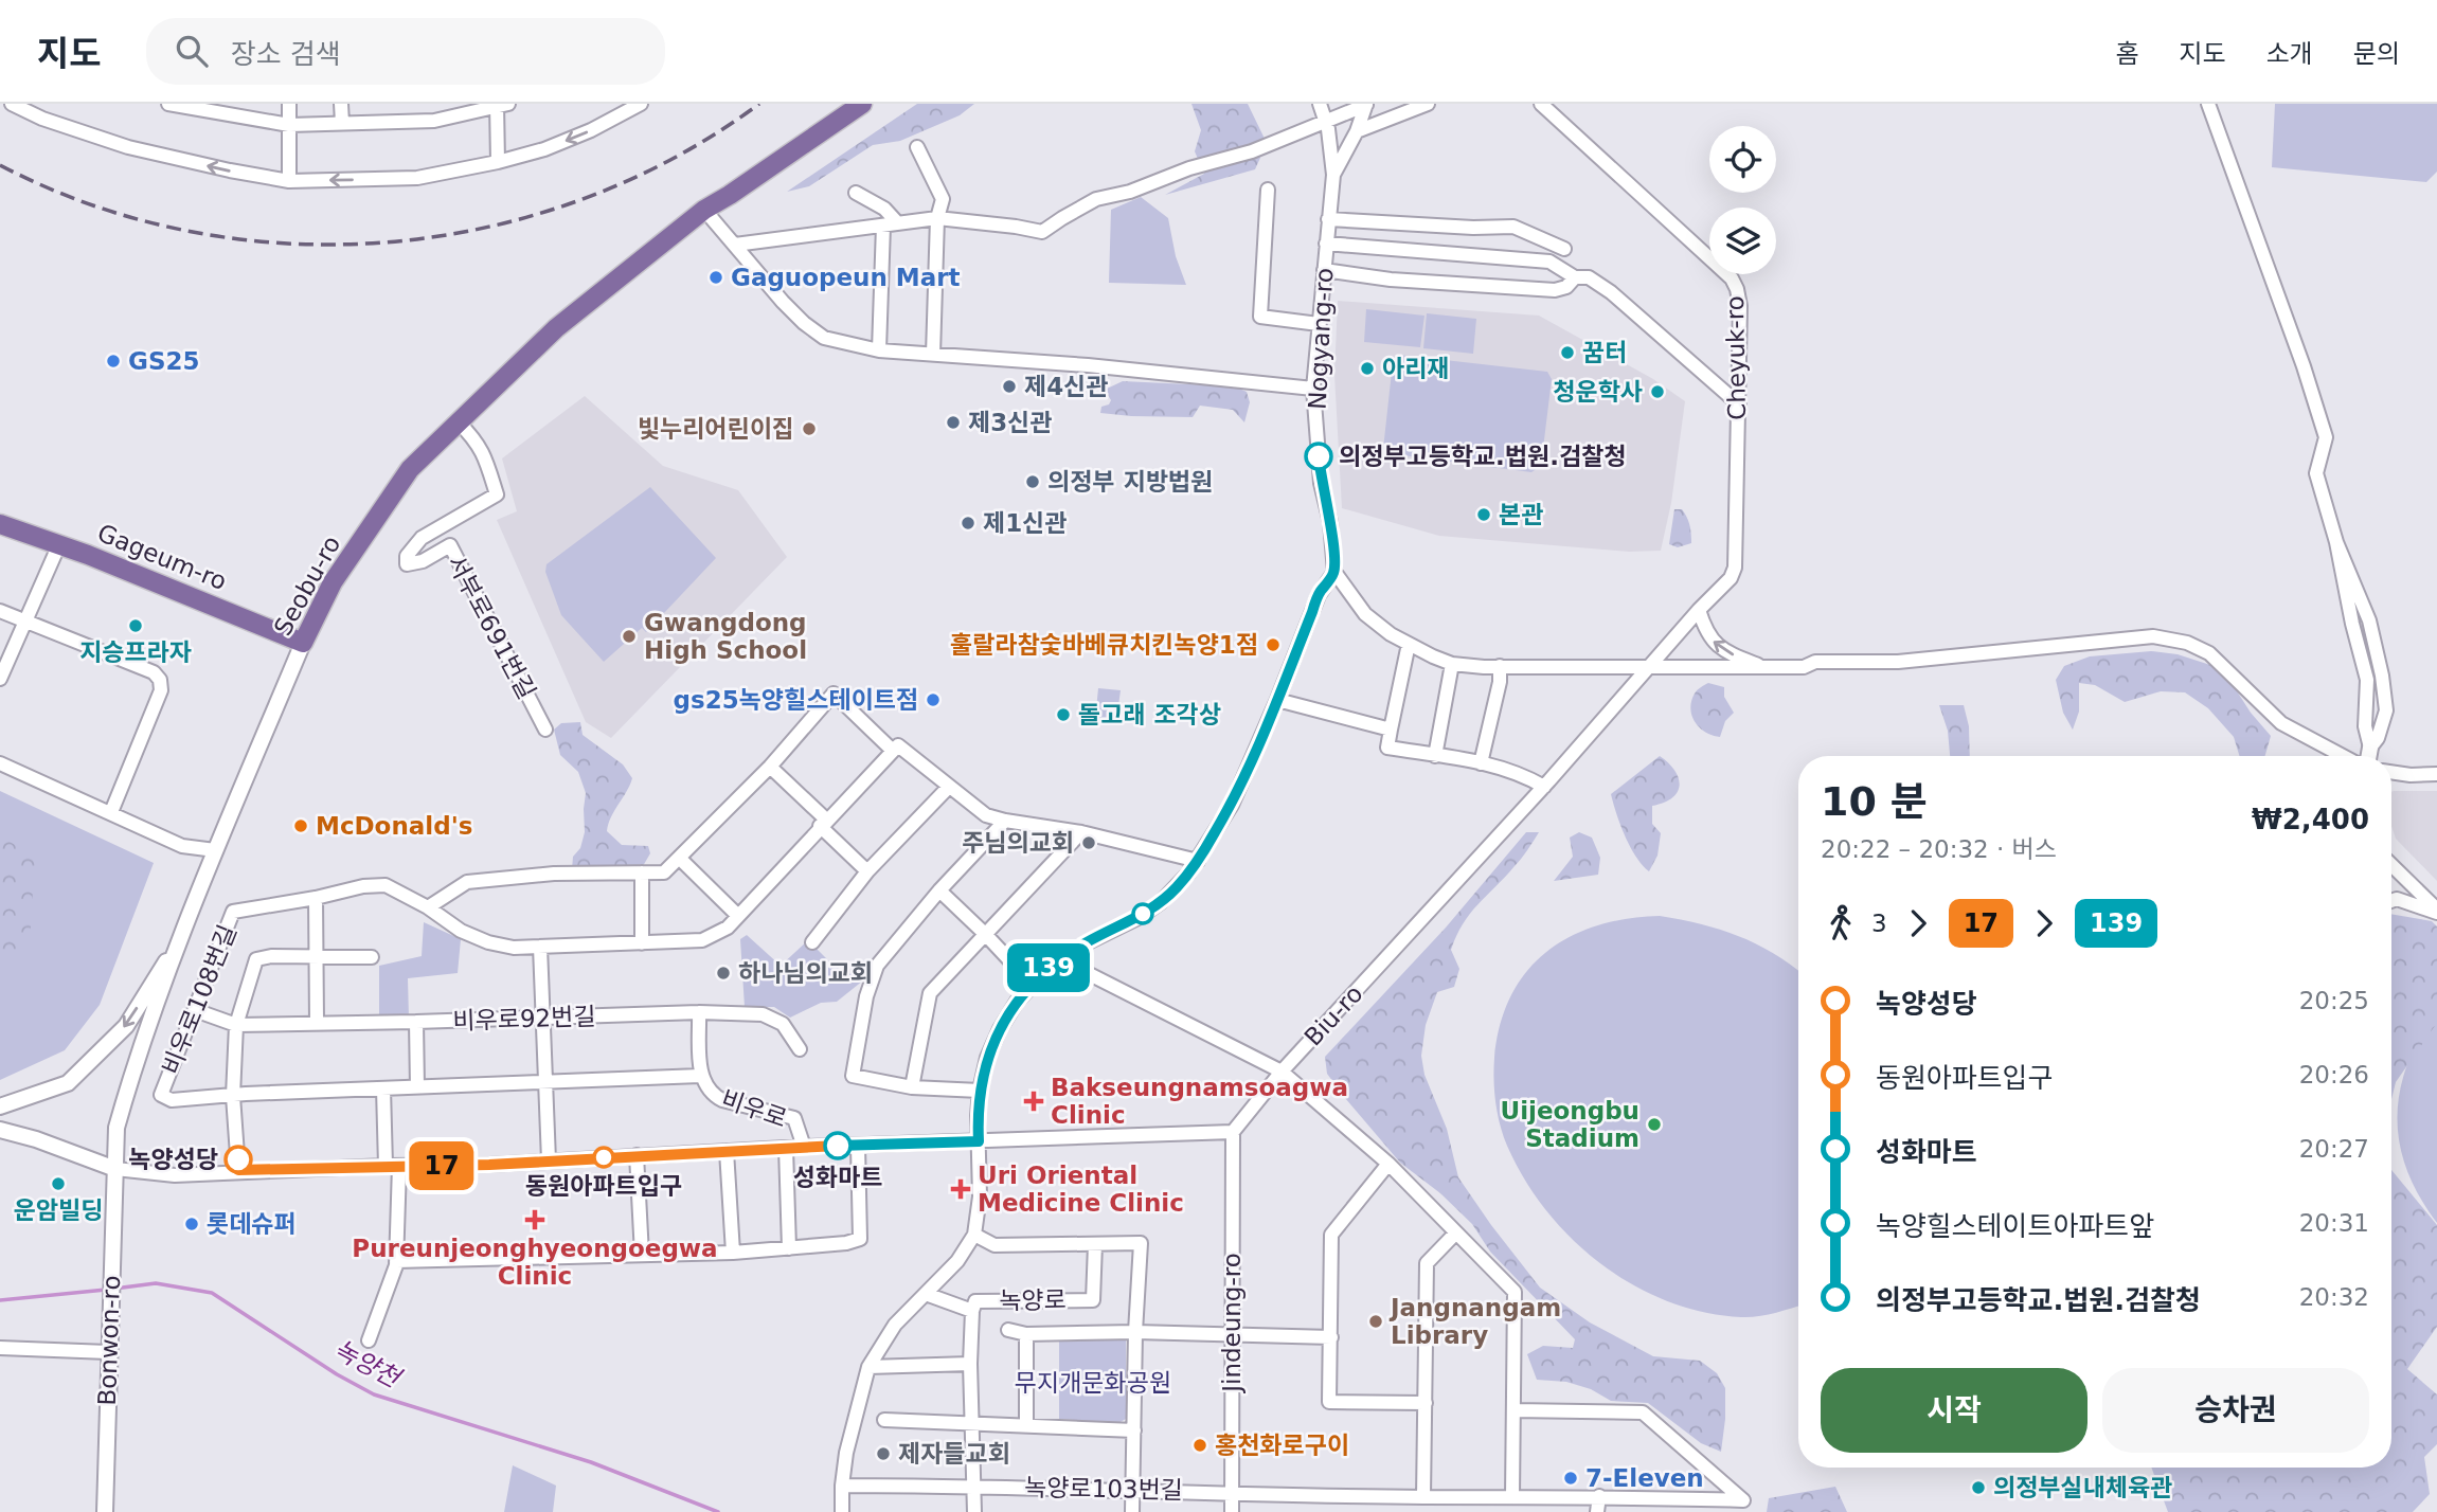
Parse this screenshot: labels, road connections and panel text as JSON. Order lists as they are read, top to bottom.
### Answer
{
  "streets": {
    "main road": ["Gageum-ro", "Seobu-ro"],
    "street": [
      "Nogyang-ro",
      "Cheyuk-ro",
      "서부로691번길",
      "비우로108번길",
      "Biu-ro",
      "비우로92번길",
      "비우로",
      "녹양로",
      "Jindeung-ro",
      "Bonwon-ro",
      "녹양로103번길"
    ]
  },
  "crossings": [
    ["Cheyuk-ro", "Biu-ro"],
    ["Gageum-ro", "Seobu-ro"],
    ["Seobu-ro", "서부로691번길"],
    ["Seobu-ro", "Bonwon-ro"],
    ["비우로108번길", "비우로92번길"],
    ["Biu-ro", "Jindeung-ro"],
    ["비우로92번길", "비우로"],
    ["Jindeung-ro", "녹양로103번길"]
  ],
  "water": ["녹양천"],
  "parks": ["무지개문화공원"],
  "places": {
    "other": [
      "Gaguopeun Mart",
      "꿈터",
      "GS25",
      "아리재",
      "제4신관",
      "청운학사",
      "제3신관",
      "빛누리어린이집",
      "의정부고등학교.법원.검찰청",
      "의정부 지방법원",
      "본관",
      "제1신관",
      "지승프라자",
      "Gwangdong High School",
      "훌랄라참숯바베큐치킨녹양1점",
      "gs25녹양힐스테이트점",
      "돌고래 조각상",
      "McDonald's",
      "주님의교회",
      "하나님의교회",
      "Uijeongbu Stadium",
      "성화마트",
      "동원아파트입구",
      "녹양성당",
      "운암빌딩",
      "롯데슈퍼",
      "Jangnangam Library",
      "홍천화로구이",
      "제자들교회",
      "7-Eleven",
      "의정부실내체육관"
    ],
    "health": ["Bakseungnamsoagwa Clinic", "Uri Oriental Medicine Clinic", "Pureunjeonghyeongoegwa Clinic"]
  },
  "lines": ["bus line 139", "bus line 17"],
  "page": {
    "header": "지도",
    "search": "장소 검색",
    "nav": [
      "홈",
      "지도",
      "소개",
      "문의"
    ],
    "on_map": ["17", "139"],
    "heading": ["10 분", "20:22 – 20:32 · 버스", "₩2,400"],
    "legs": ["3", "17", "139"],
    "list": [
      {
        "name": "녹양성당",
        "value": "20:25"
      },
      {
        "name": "동원아파트입구",
        "value": "20:26"
      },
      {
        "name": "성화마트",
        "value": "20:27"
      },
      {
        "name": "녹양힐스테이트아파트앞",
        "value": "20:31"
      },
      {
        "name": "의정부고등학교.법원.검찰청",
        "value": "20:32"
      }
    ],
    "buttons": ["시작", "승차권"]
  }
}
